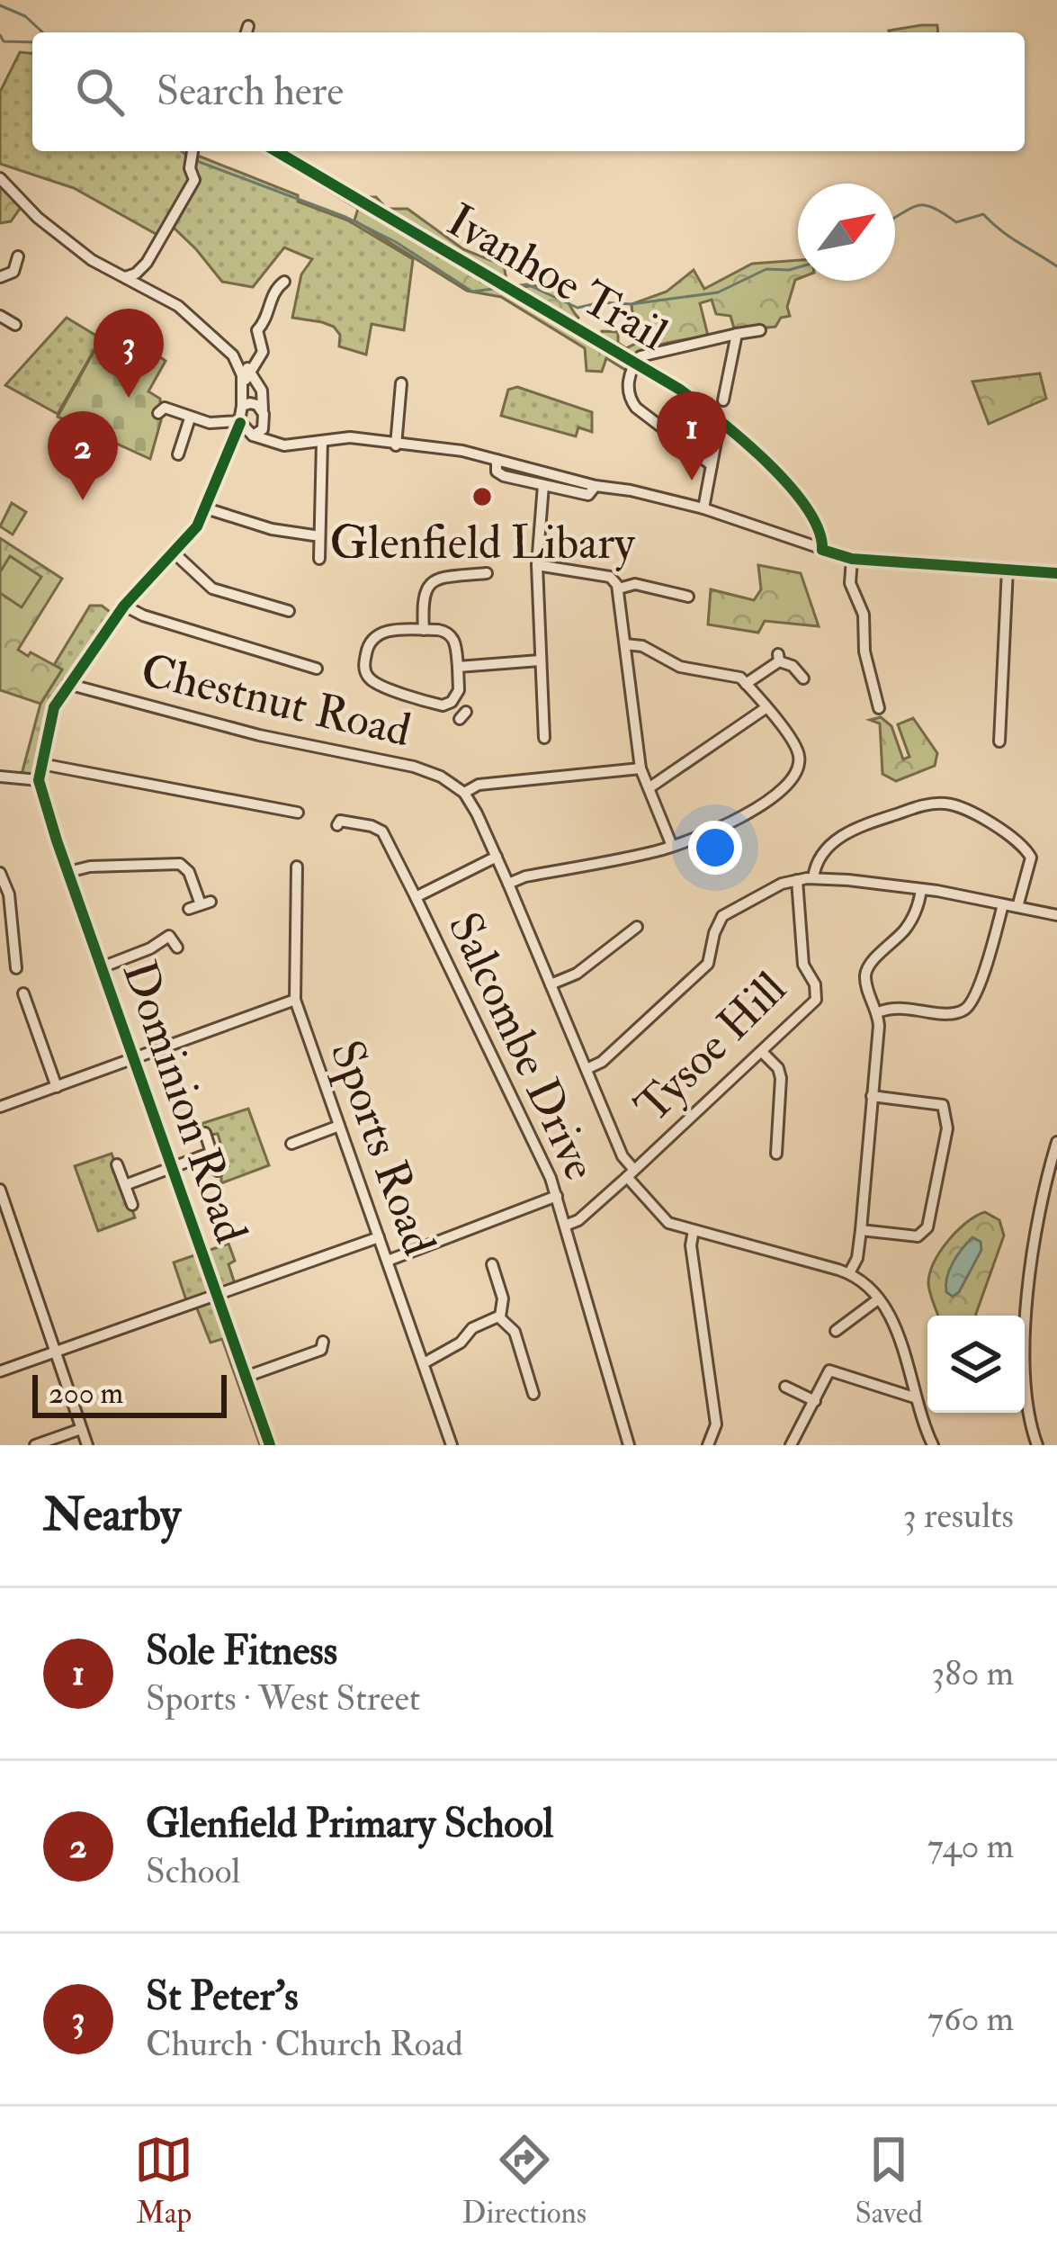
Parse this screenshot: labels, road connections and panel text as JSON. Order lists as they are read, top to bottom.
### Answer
{
  "streets": {
    "street": [
      "Chestnut Road",
      "Salcombe Drive",
      "Tysoe Hill",
      "Dominion Road",
      "Sports Road"
    ],
    "cycle path": ["Ivanhoe Trail"]
  },
  "crossings": [
    ["Salcombe Drive", "Tysoe Hill"]
  ],
  "places": ["Glenfield Libary"],
  "scale_bar": "200 m",
  "north": "top right",
  "page": {
    "search": "Search here",
    "pins": ["3", "1", "2"],
    "scale": "200 m",
    "heading": ["Nearby", "3 results"],
    "list": [
      {
        "mark": "1",
        "name": "Sole Fitness",
        "note": "Sports · West Street",
        "value": "380 m"
      },
      {
        "mark": "2",
        "name": "Glenfield Primary School",
        "note": "School",
        "value": "740 m"
      },
      {
        "mark": "3",
        "name": "St Peter's",
        "note": "Church · Church Road",
        "value": "760 m"
      }
    ],
    "nav": ["Map", "Directions", "Saved"]
  }
}
